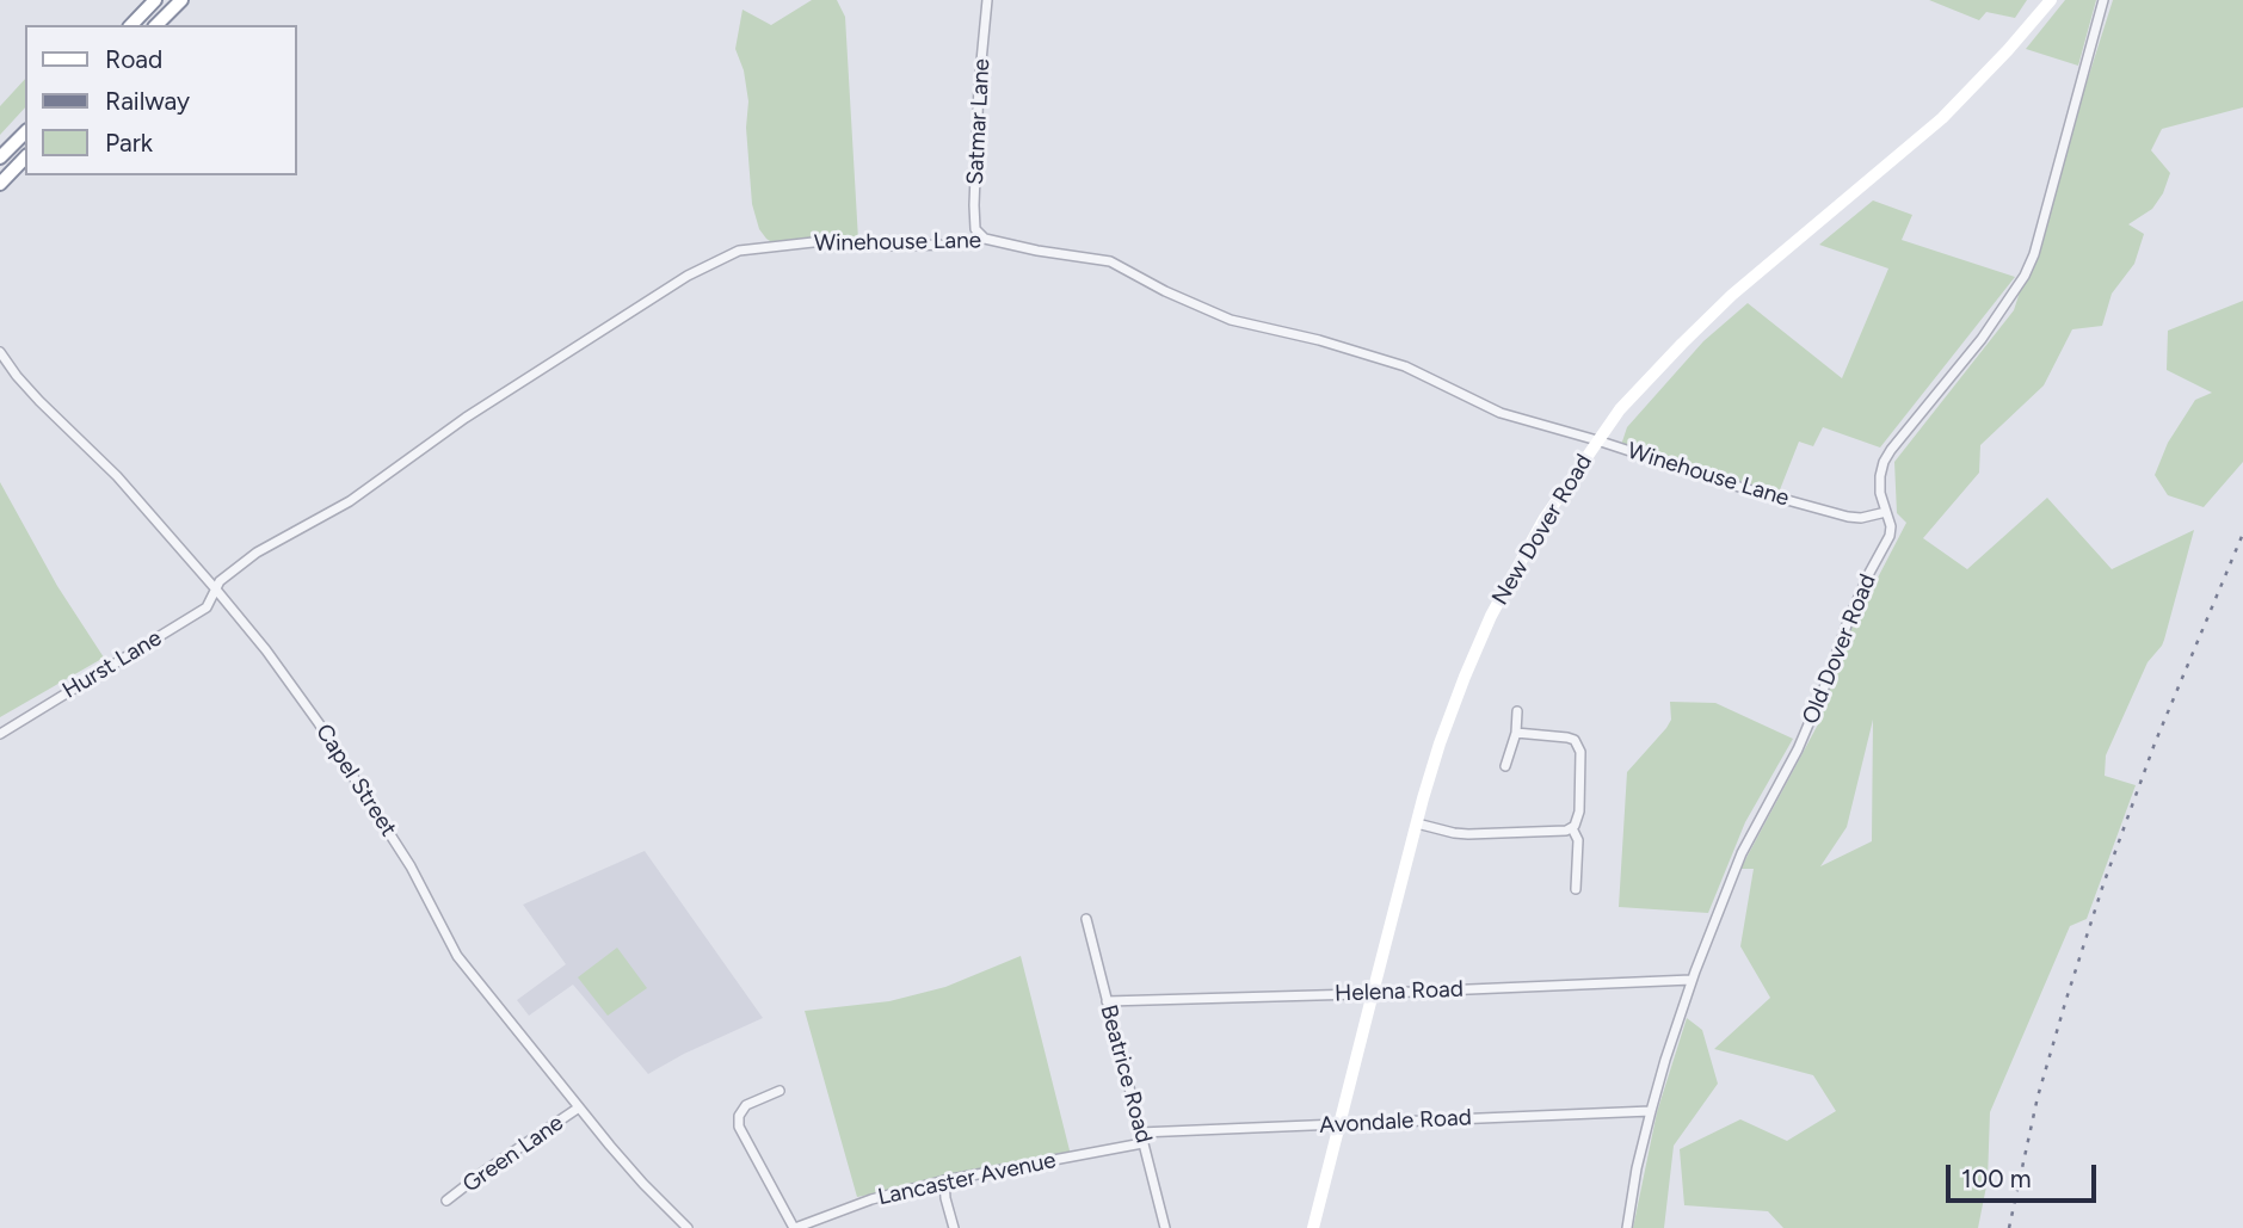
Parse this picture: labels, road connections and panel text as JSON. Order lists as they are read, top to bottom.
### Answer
{
  "streets": {
    "main road": ["New Dover Road"],
    "street": [
      "Satmar Lane",
      "Winehouse Lane",
      "Old Dover Road",
      "Hurst Lane",
      "Capel Street",
      "Helena Road",
      "Beatrice Road",
      "Avondale Road",
      "Green Lane",
      "Lancaster Avenue"
    ]
  },
  "crossings": [
    ["Satmar Lane", "Winehouse Lane"],
    ["Winehouse Lane", "New Dover Road"],
    ["Winehouse Lane", "Old Dover Road"],
    ["Winehouse Lane", "Hurst Lane"],
    ["Winehouse Lane", "Capel Street"],
    ["New Dover Road", "Helena Road"],
    ["New Dover Road", "Avondale Road"],
    ["Old Dover Road", "Helena Road"],
    ["Old Dover Road", "Avondale Road"],
    ["Hurst Lane", "Capel Street"],
    ["Capel Street", "Green Lane"],
    ["Helena Road", "Beatrice Road"],
    ["Beatrice Road", "Avondale Road"],
    ["Beatrice Road", "Lancaster Avenue"]
  ],
  "legend": ["Road", "Railway", "Park"],
  "scale_bar": "100 m"
}
